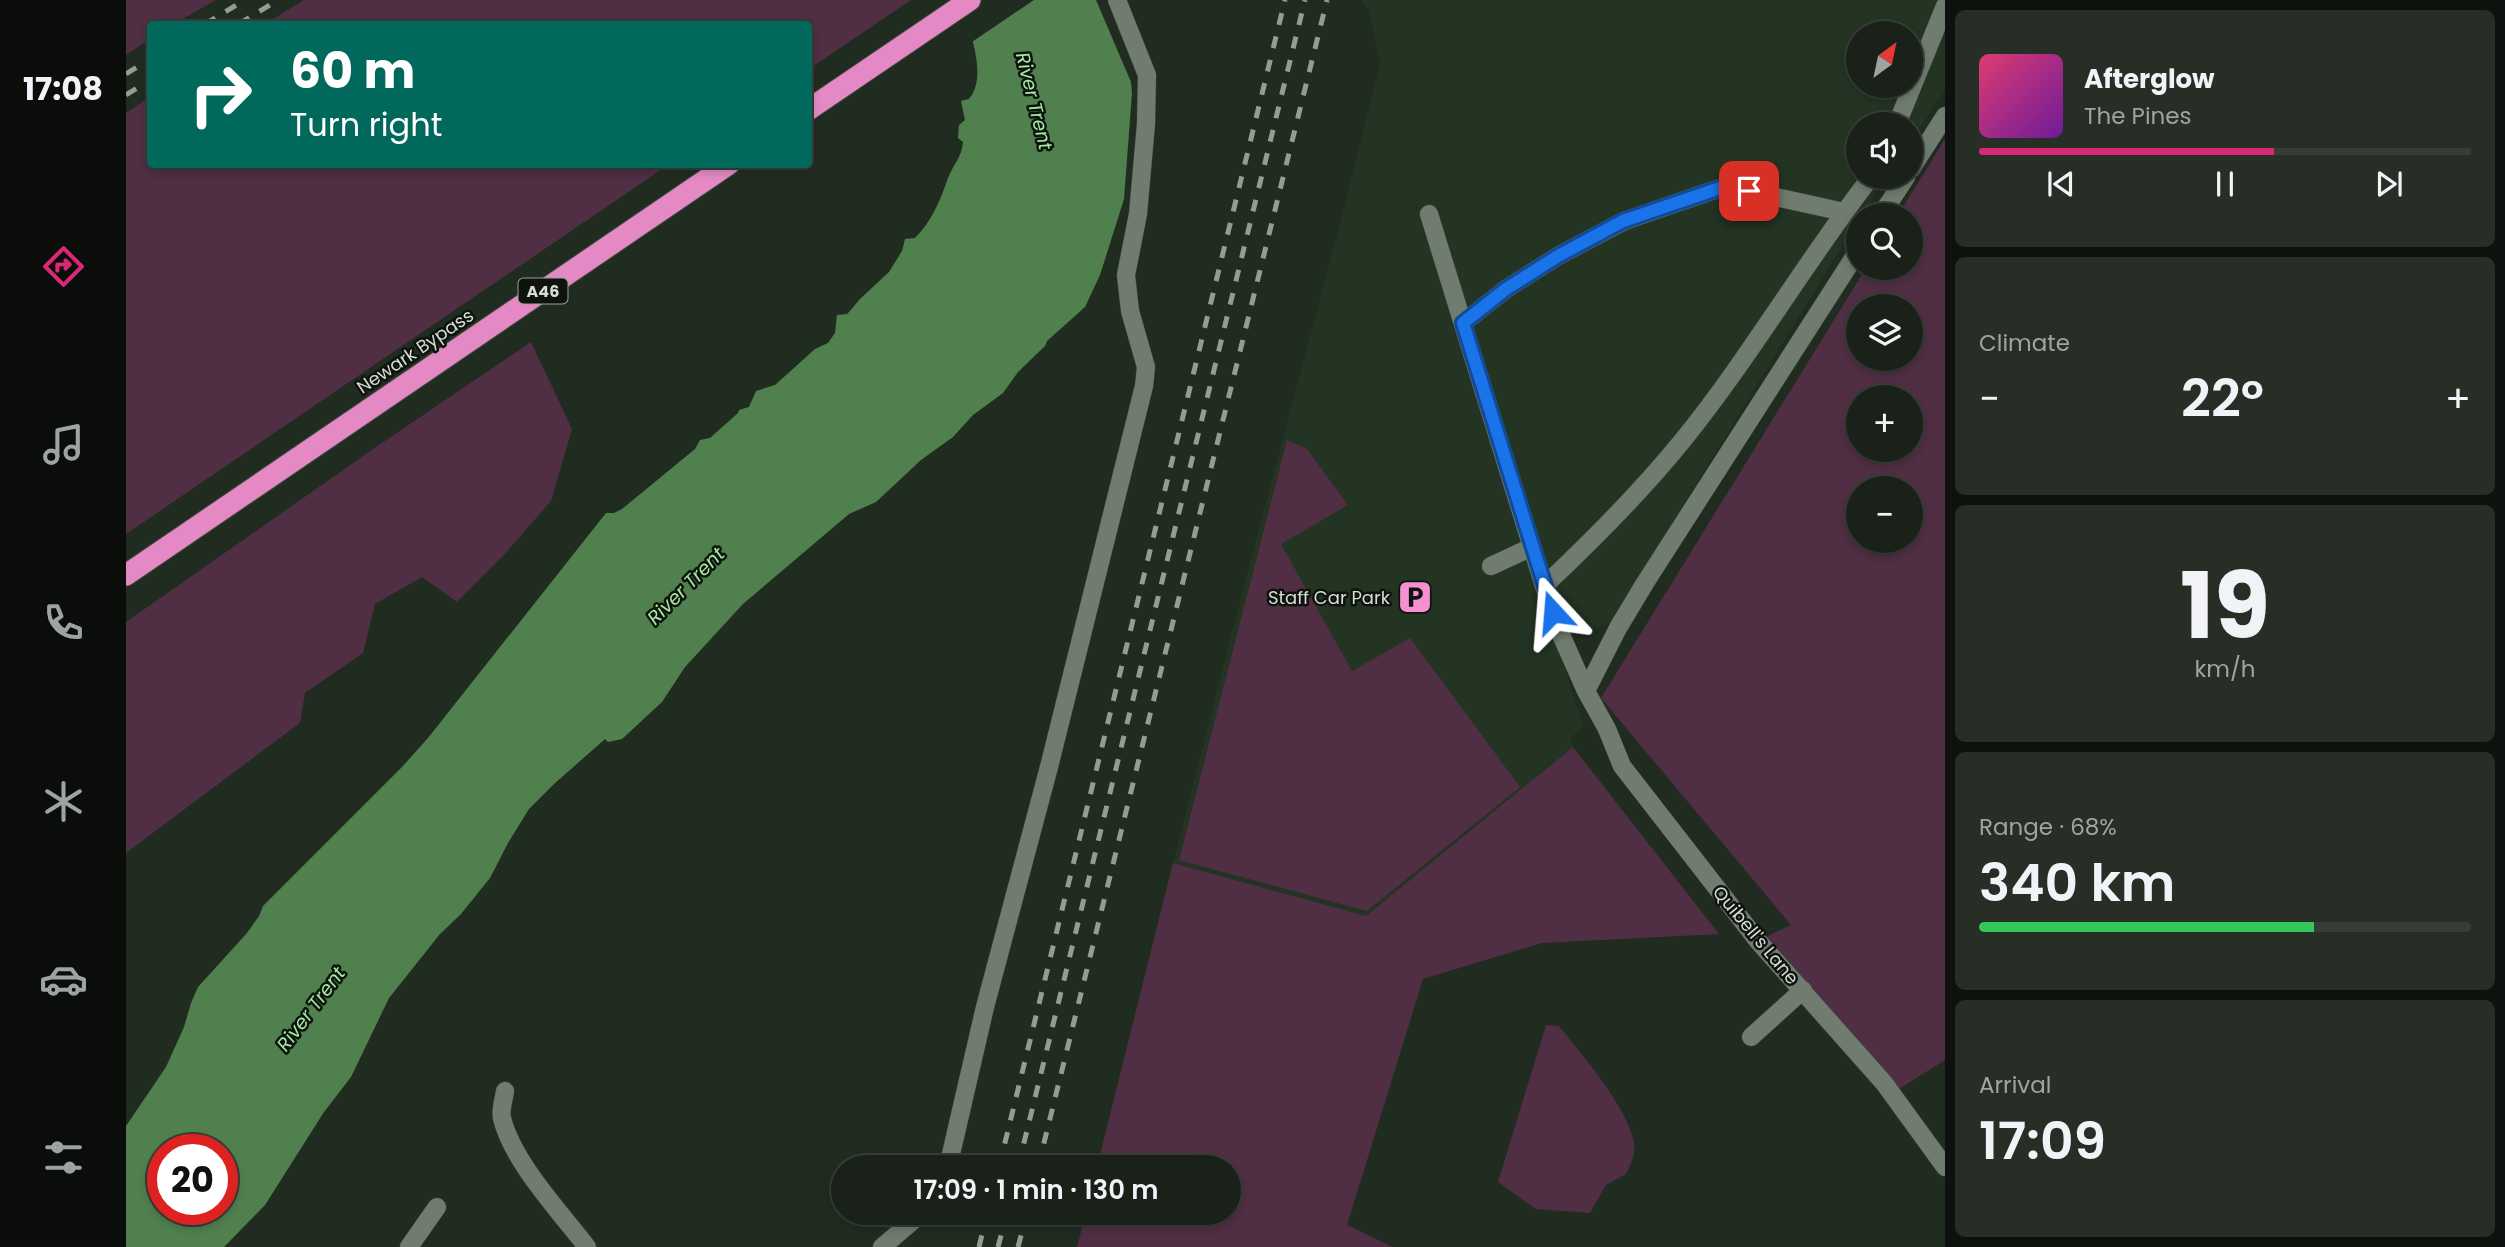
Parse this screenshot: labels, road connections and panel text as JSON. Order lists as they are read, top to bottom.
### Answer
{
  "streets": {
    "highway": ["A46", "Newark Bypass"],
    "street": ["Quibell's Lane"]
  },
  "water": ["River Trent"],
  "places": {
    "parking": ["Staff Car Park"]
  },
  "north": "top right",
  "page": {
    "tabs": "17:08",
    "map_buttons": ["+", "−"],
    "turn": ["60 m", "Turn right"],
    "song": ["Afterglow", "The Pines"],
    "tile": [
      "Climate",
      ["19", "km/h"],
      ["Range · 68%", "340 km"],
      ["Arrival", "17:09"]
    ],
    "heat": ["−", "22°", "+"],
    "limit": "20",
    "trip": "17:09 · 1 min · 130 m"
  }
}
